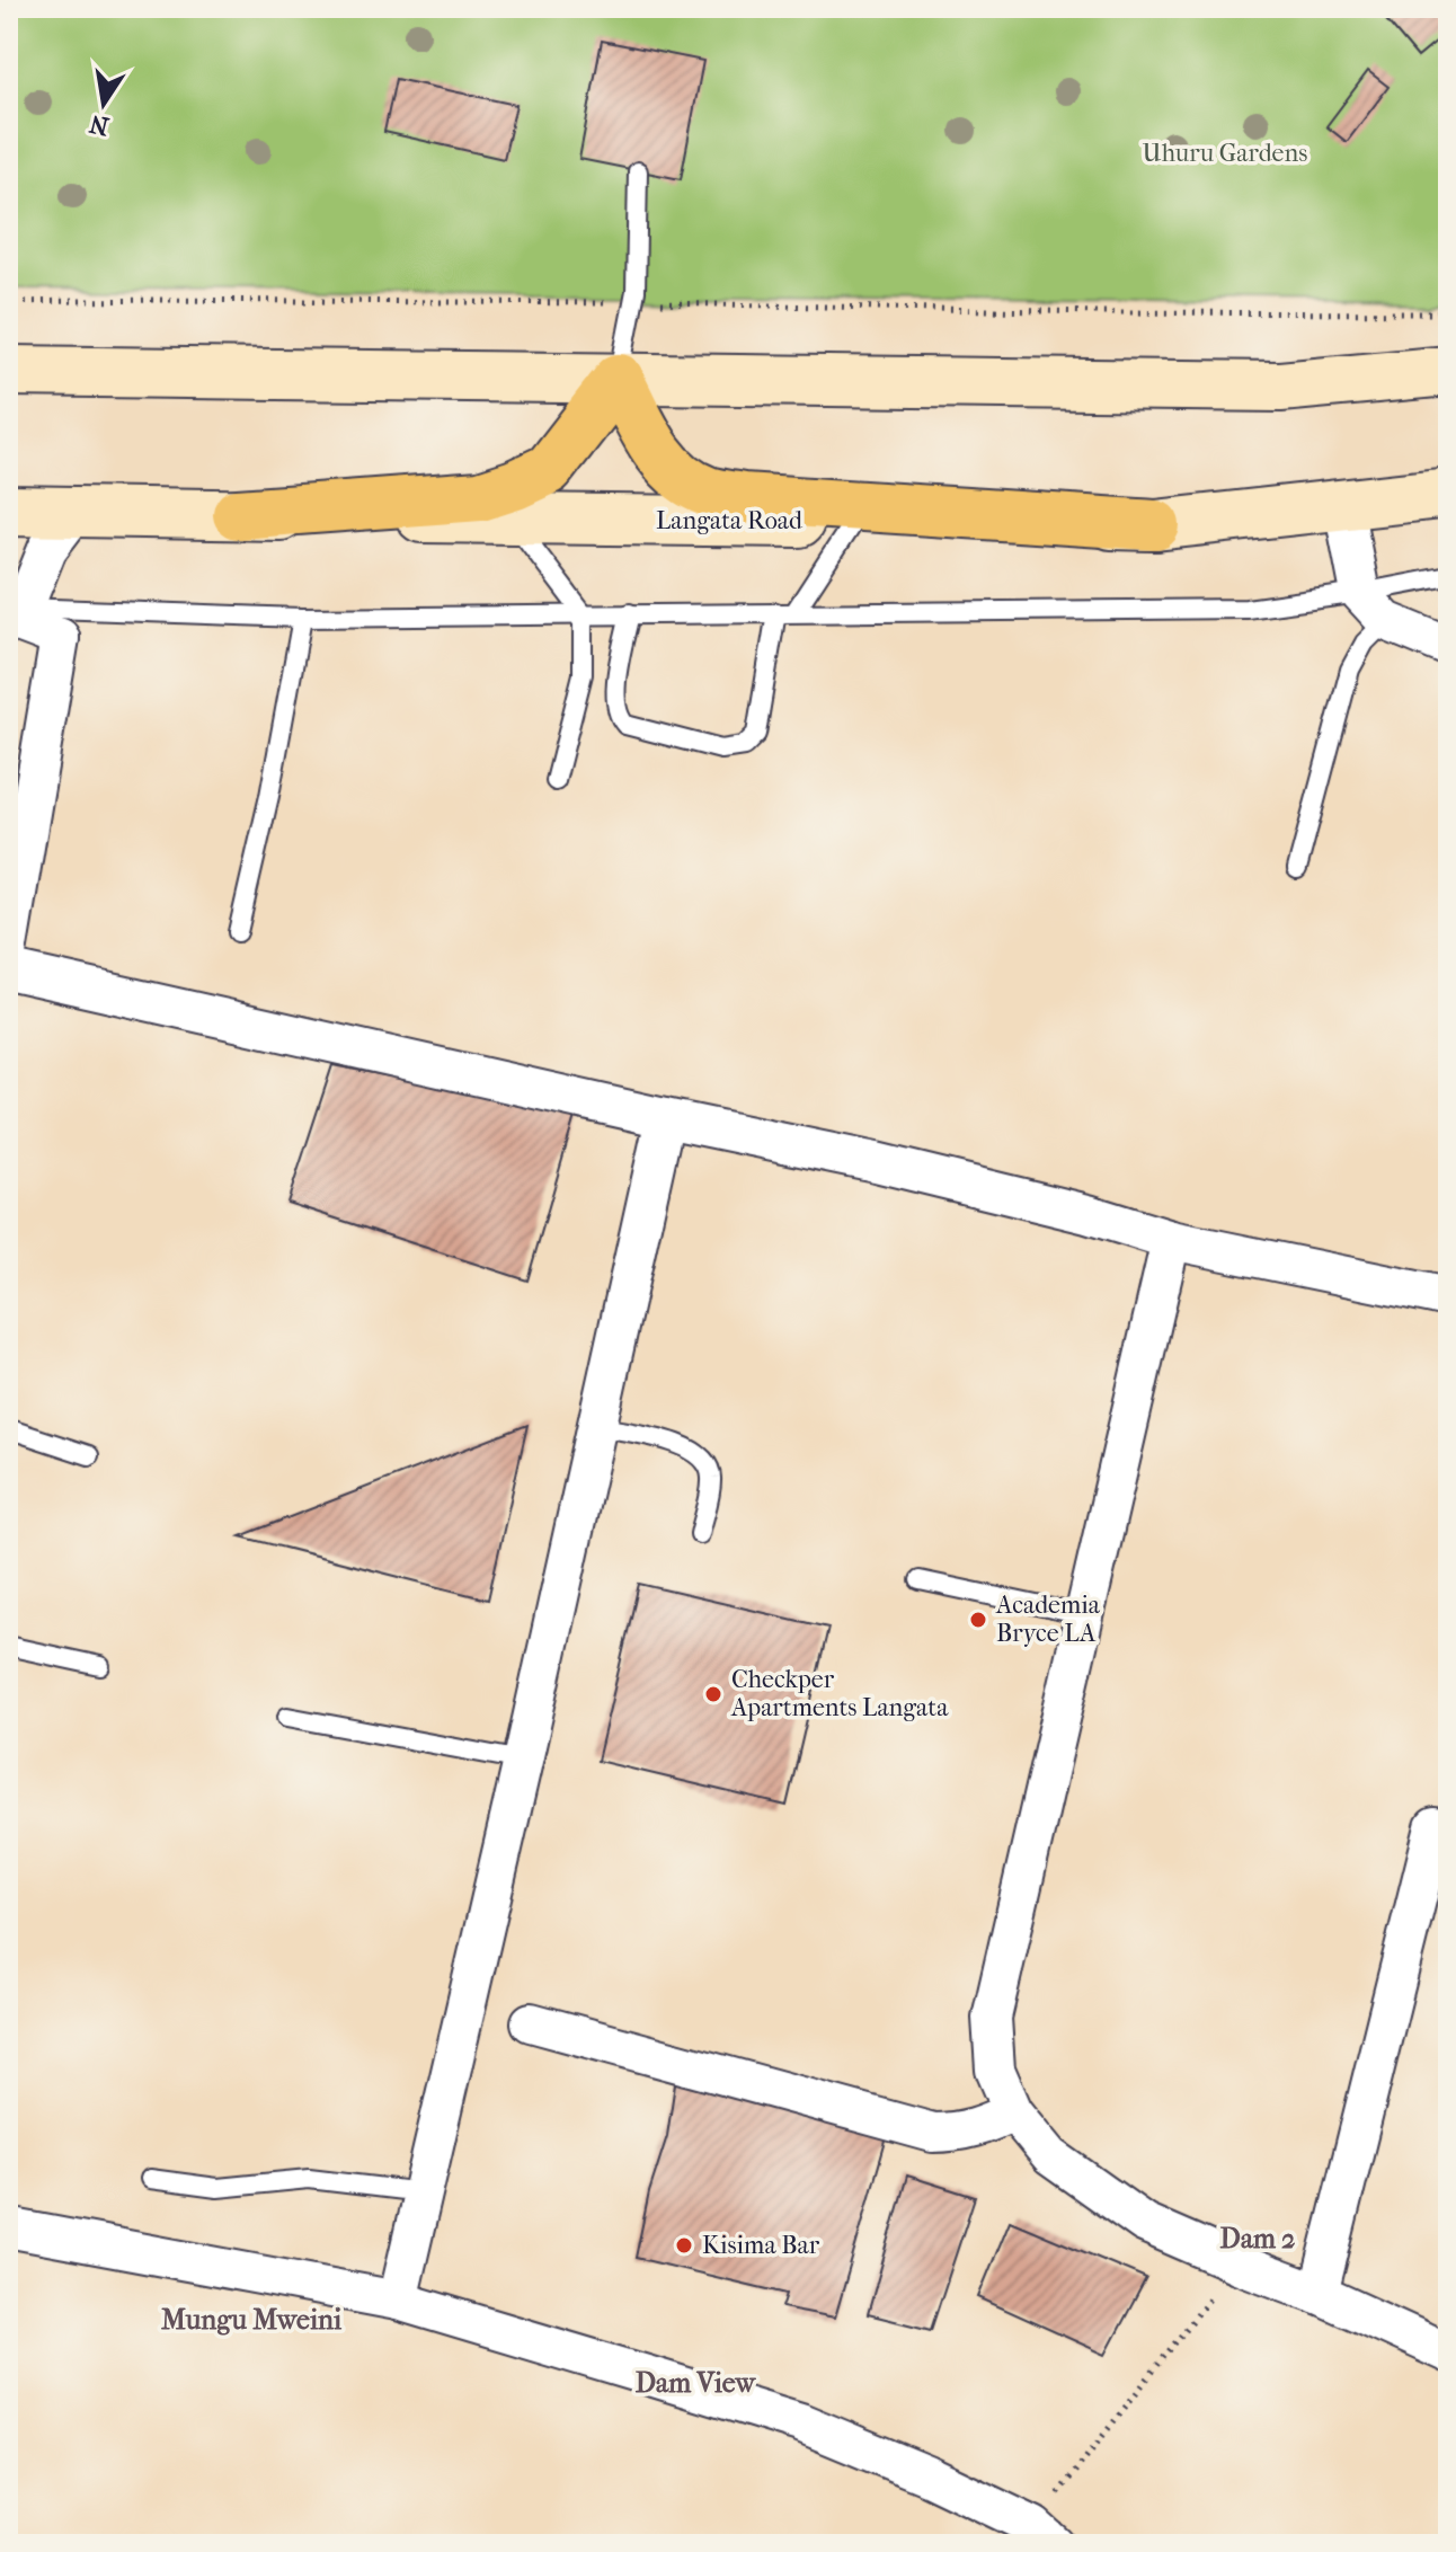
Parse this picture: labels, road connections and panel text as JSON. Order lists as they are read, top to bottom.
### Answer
{
  "streets": {
    "main road": ["Langata Road"]
  },
  "districts": ["Dam 2", "Mungu Mweini", "Dam View"],
  "parks": ["Uhuru Gardens"],
  "places": ["Academia Bryce LA", "Checkper Apartments Langata", "Kisima Bar"],
  "north": "bottom"
}
